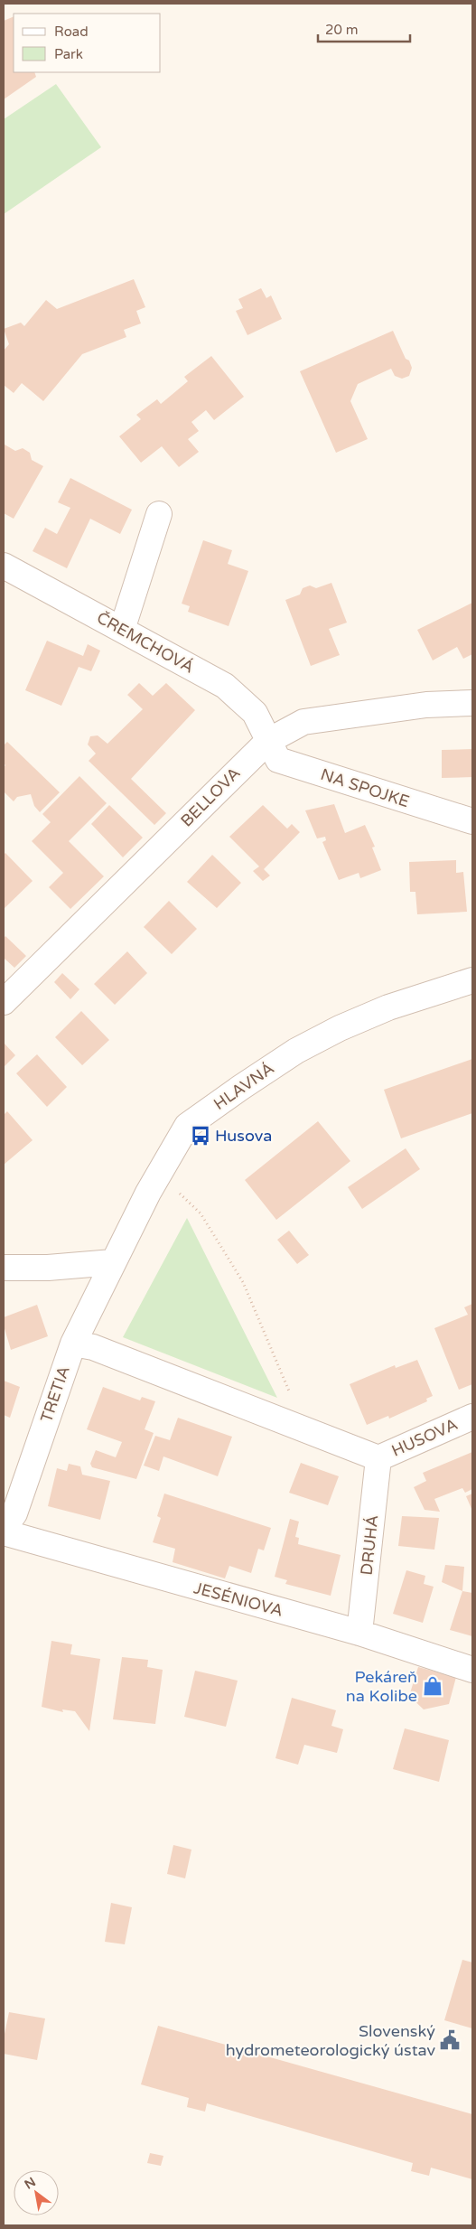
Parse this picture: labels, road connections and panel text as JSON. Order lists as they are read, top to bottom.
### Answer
{
  "streets": {
    "street": [
      "ČREMCHOVÁ",
      "NA SPOJKE",
      "BELLOVA",
      "HLAVNÁ",
      "TRETIA",
      "HUSOVA",
      "DRUHÁ",
      "JESÉNIOVA"
    ]
  },
  "crossings": [
    ["ČREMCHOVÁ", "NA SPOJKE"],
    ["ČREMCHOVÁ", "BELLOVA"],
    ["NA SPOJKE", "BELLOVA"],
    ["HLAVNÁ", "TRETIA"],
    ["TRETIA", "HUSOVA"],
    ["HUSOVA", "DRUHÁ"],
    ["DRUHÁ", "JESÉNIOVA"]
  ],
  "places": {
    "bus stop": ["Husova"],
    "shop": ["Pekáreň na Kolibe"],
    "public building": ["Slovenský hydrometeorologický ústav"]
  },
  "legend": ["Road", "Park"],
  "scale_bar": "20 m",
  "north": "top left"
}
